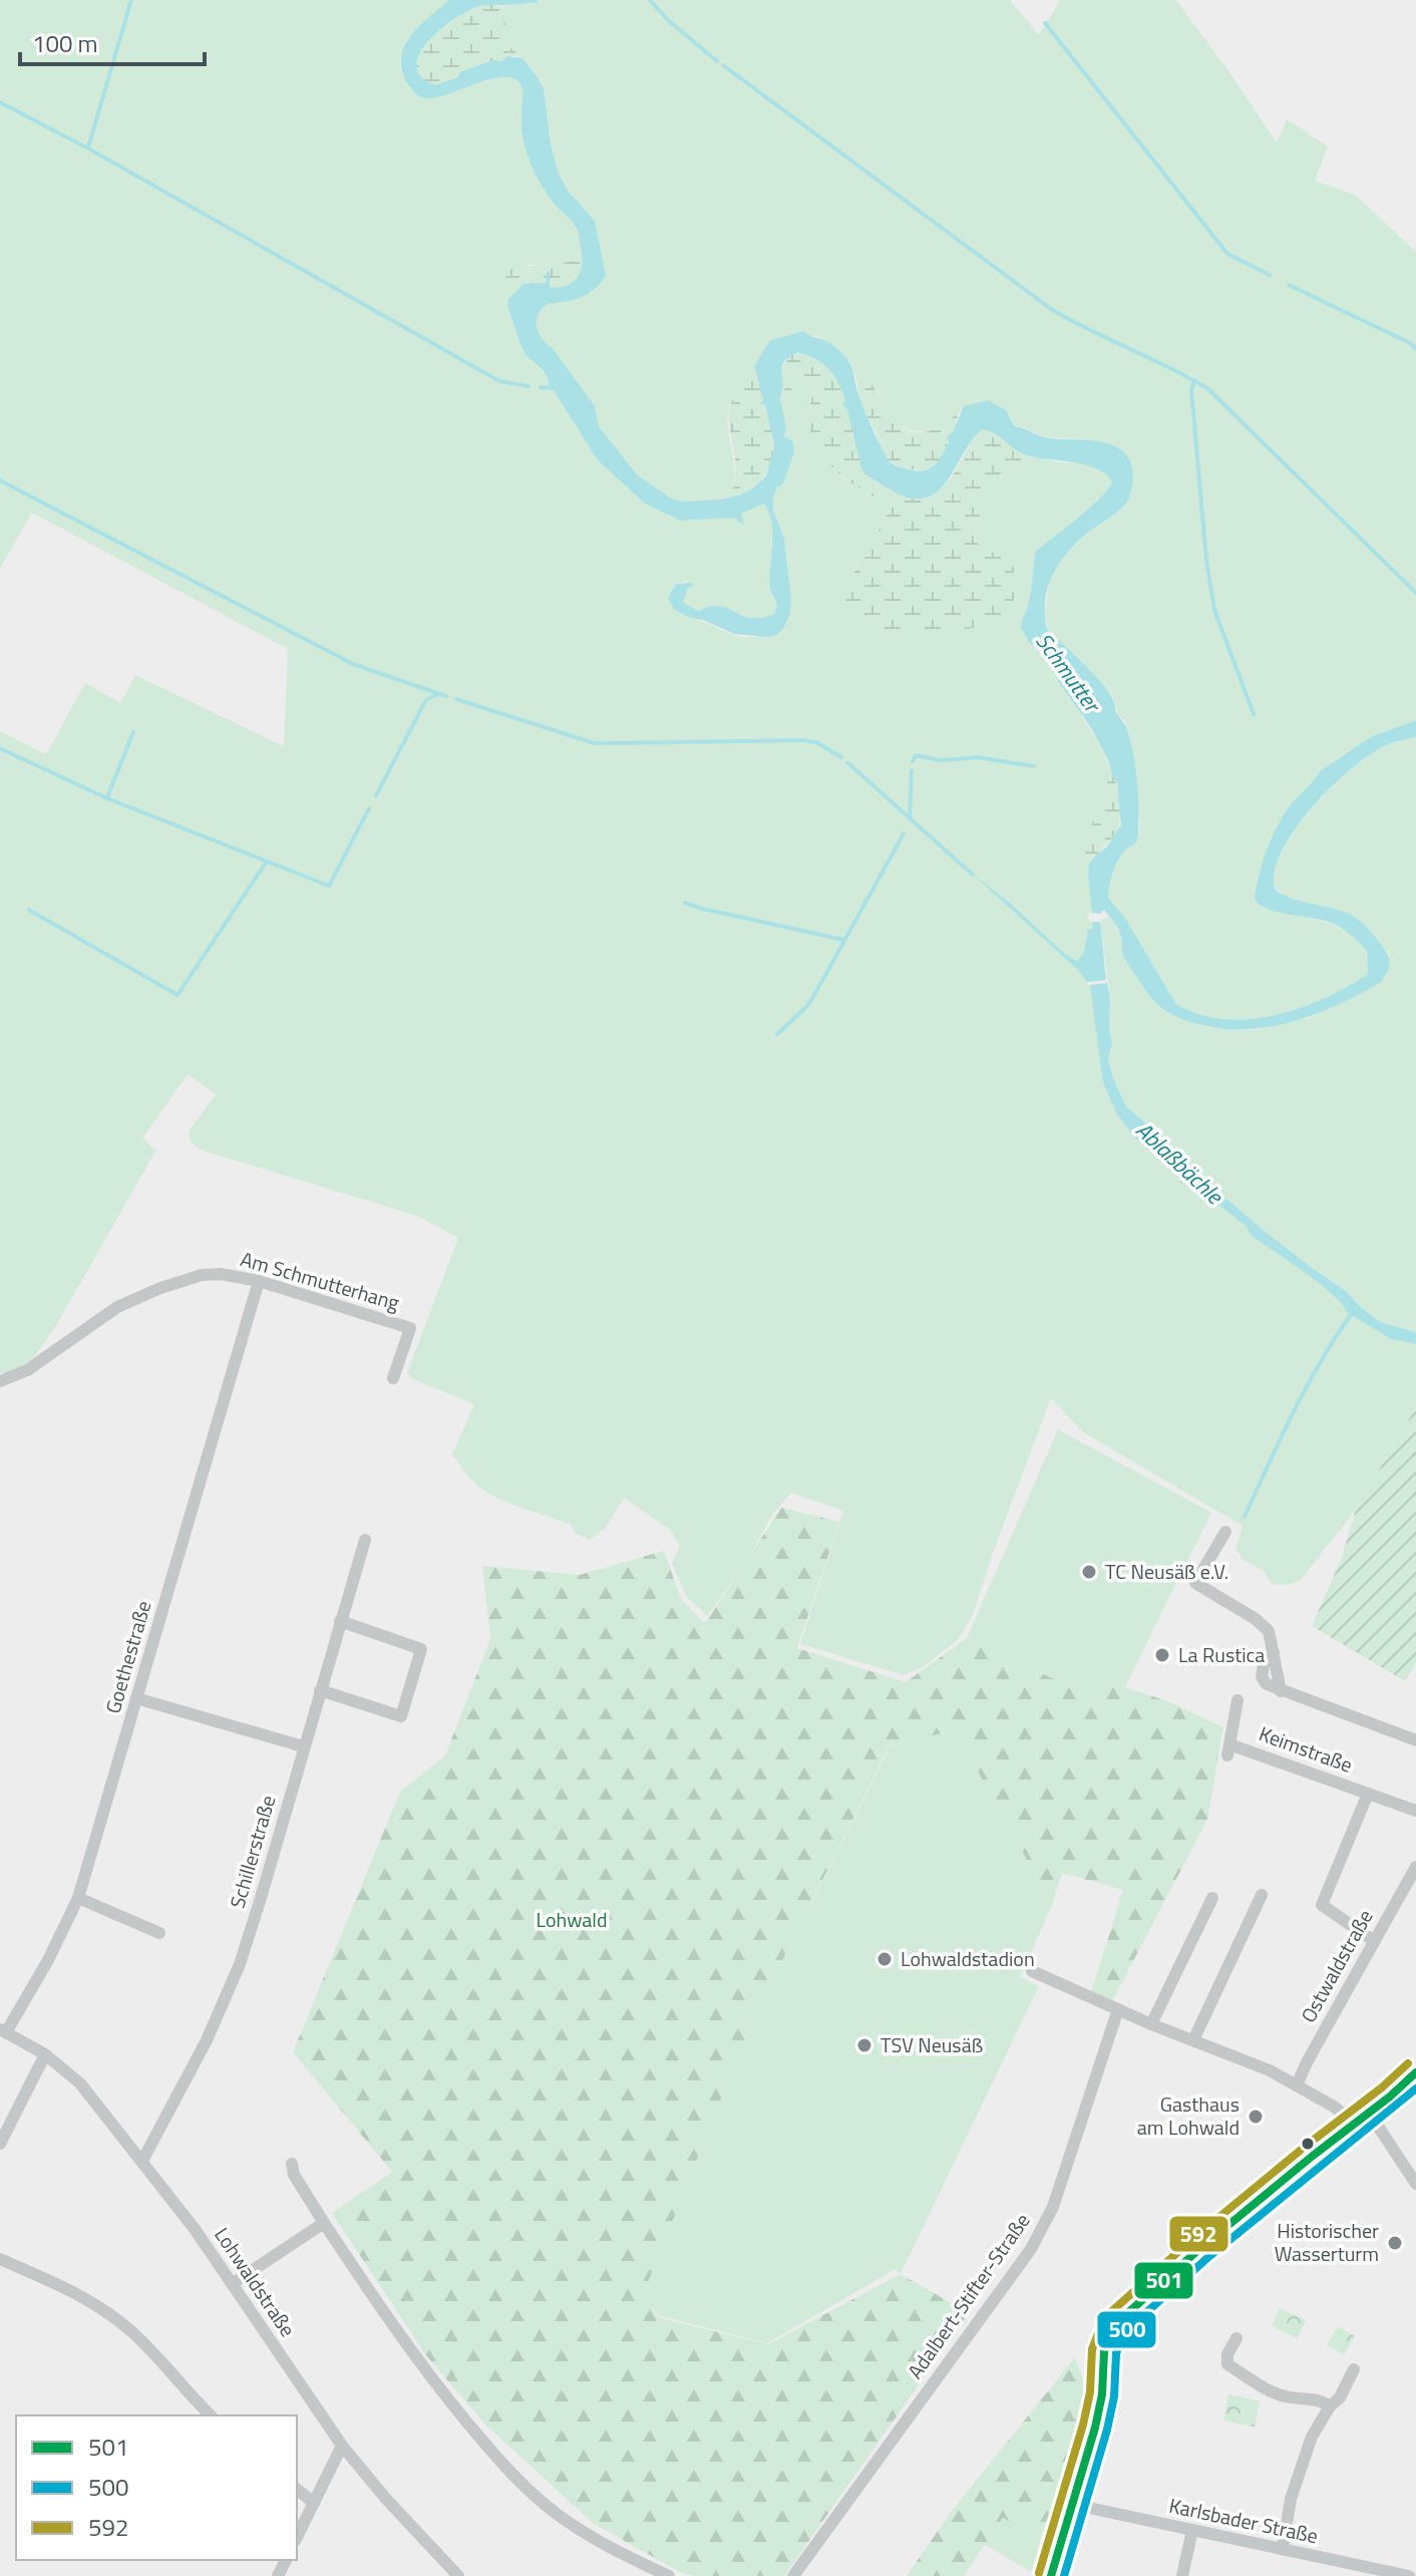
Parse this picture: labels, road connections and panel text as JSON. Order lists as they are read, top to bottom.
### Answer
{
  "streets": {
    "street": [
      "Am Schmutterhang",
      "Goethestraße",
      "Keimstraße",
      "Schillerstraße",
      "Ostwaldstraße",
      "Lohwaldstraße",
      "Adalbert-Stifter-Straße",
      "Karlsbader Straße"
    ]
  },
  "crossings": [
    ["Am Schmutterhang", "Goethestraße"],
    ["Goethestraße", "Lohwaldstraße"],
    ["Keimstraße", "Ostwaldstraße"],
    ["Schillerstraße", "Lohwaldstraße"]
  ],
  "water": ["Schmutter", "Ablaßbächle"],
  "parks": ["Lohwald"],
  "places": [
    "TC Neusäß e.V.",
    "La Rustica",
    "Lohwaldstadion",
    "TSV Neusäß",
    "Gasthaus am Lohwald",
    "Historischer Wasserturm"
  ],
  "lines": ["transit line 592", "transit line 501", "transit line 500"],
  "legend": ["501", "500", "592"],
  "scale_bar": "100 m"
}
